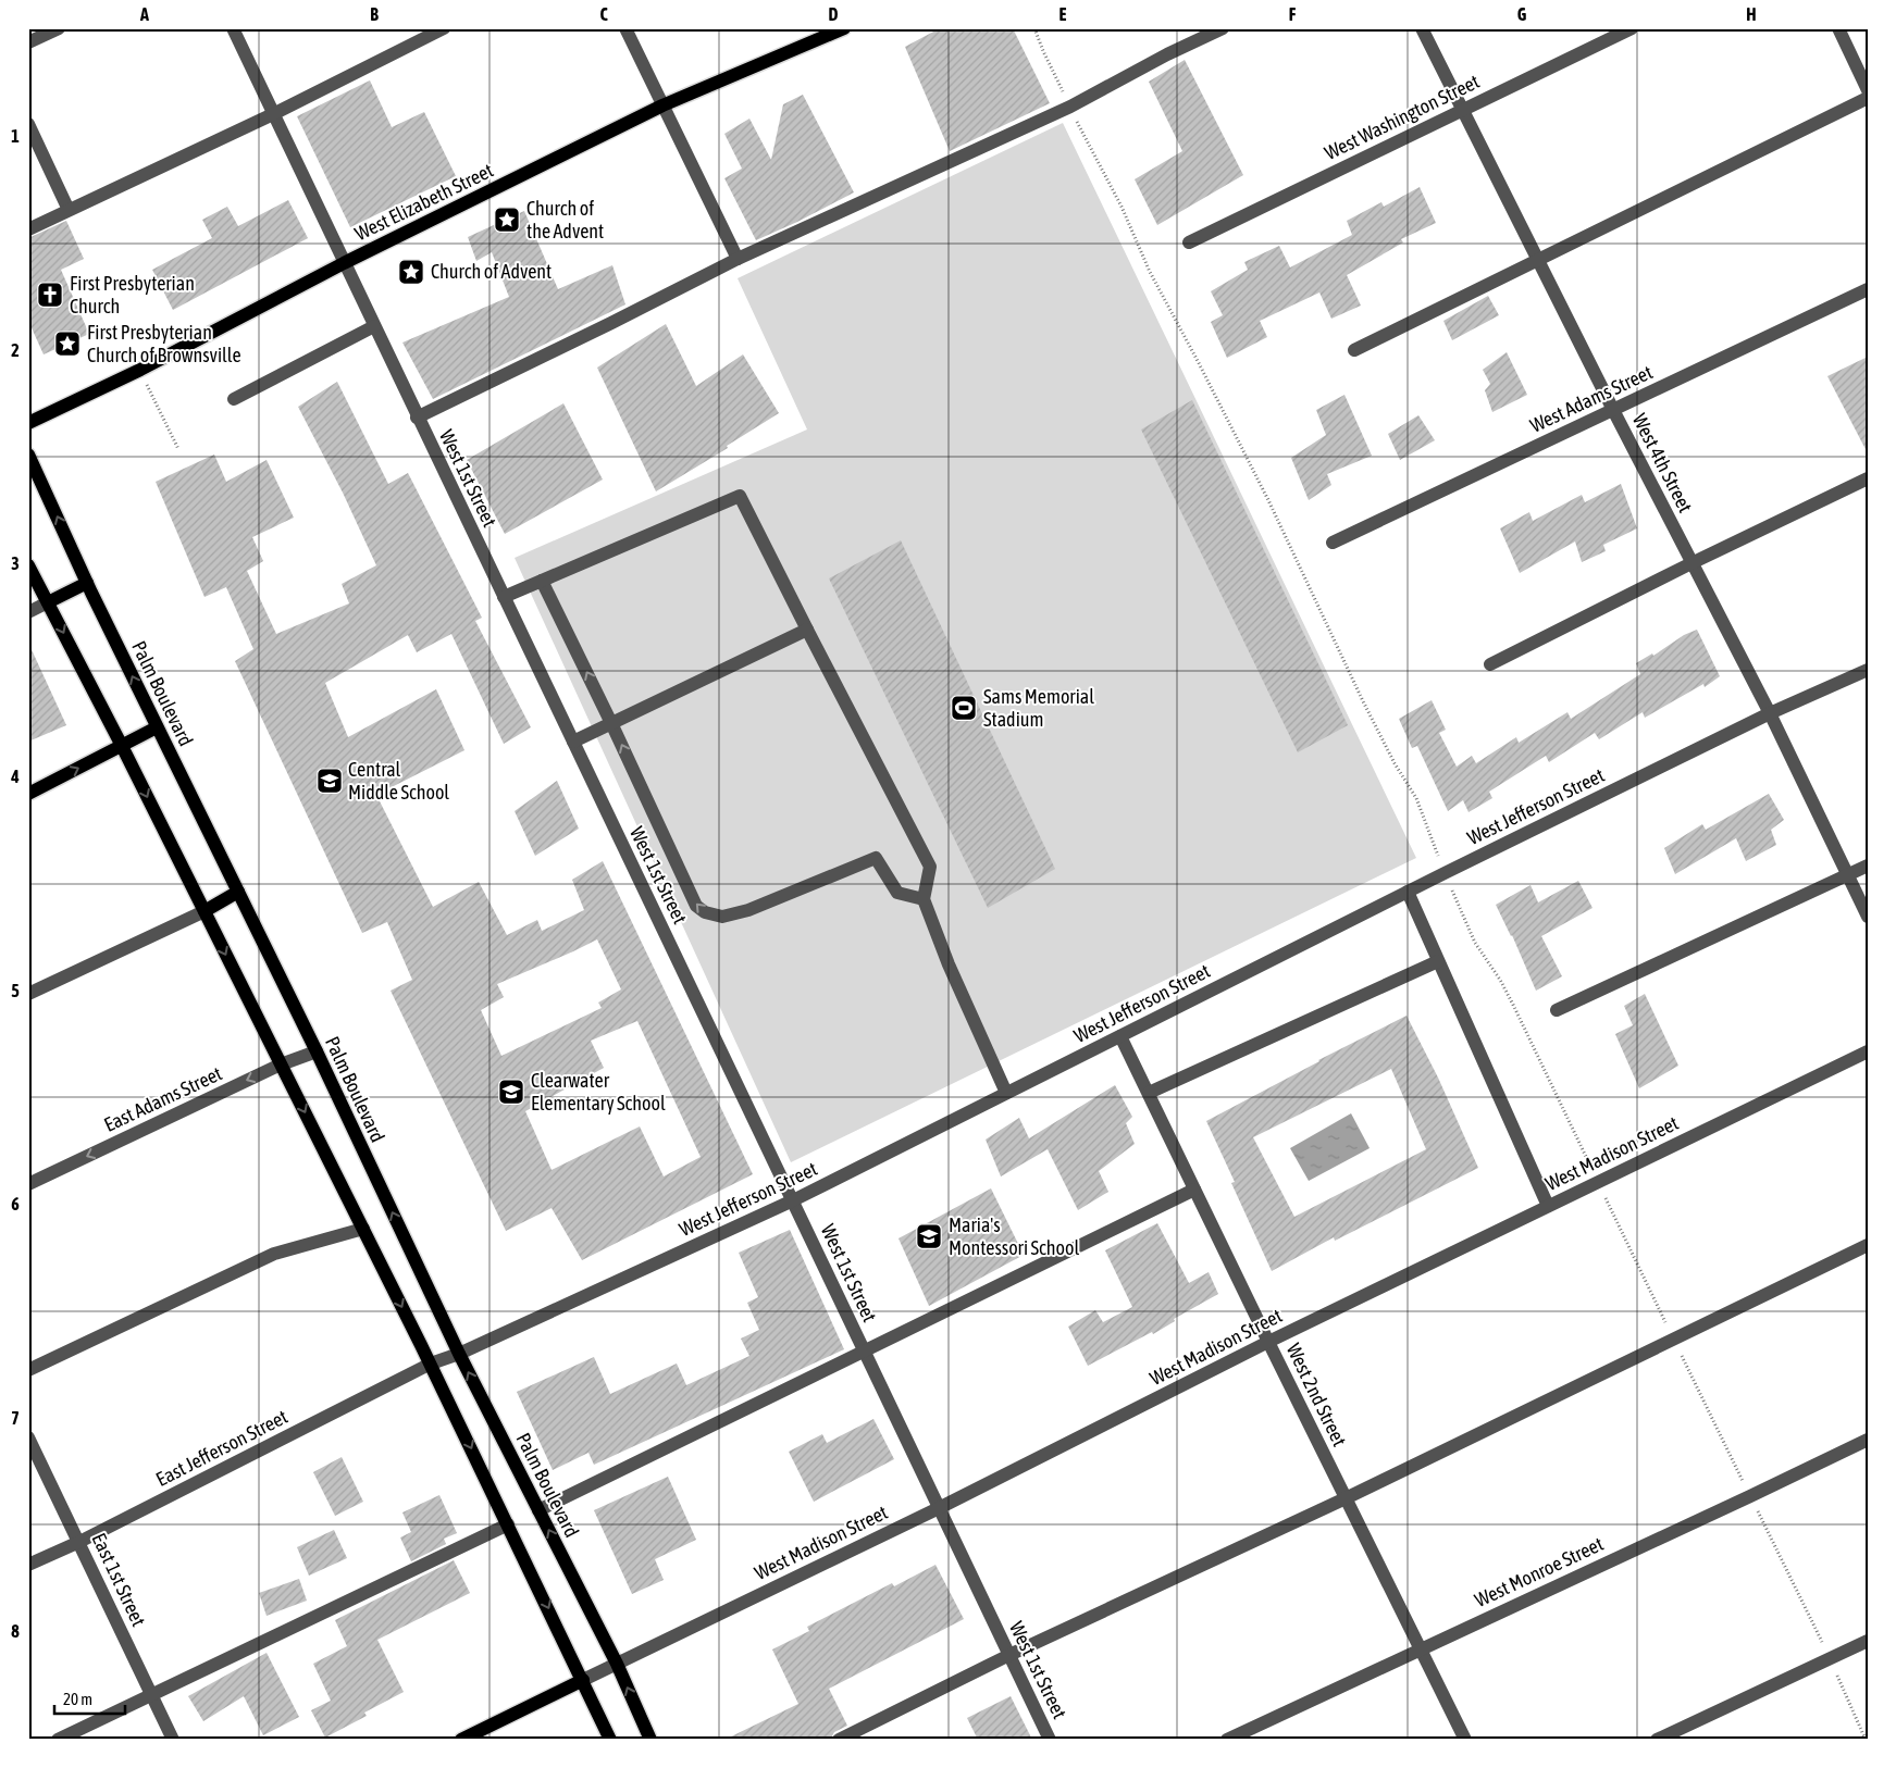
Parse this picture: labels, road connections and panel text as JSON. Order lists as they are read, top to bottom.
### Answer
{
  "streets": {
    "main road": ["West Elizabeth Street", "Palm Boulevard"],
    "street": [
      "West Washington Street",
      "West Adams Street",
      "West 4th Street",
      "West 1st Street",
      "West Jefferson Street",
      "East Adams Street",
      "West Madison Street",
      "West 2nd Street",
      "East Jefferson Street",
      "West Monroe Street",
      "East 1st Street"
    ]
  },
  "crossings": [
    ["West Washington Street", "West 4th Street"],
    ["West Elizabeth Street", "West 1st Street"],
    ["West Adams Street", "West 4th Street"],
    ["West 4th Street", "West Jefferson Street"],
    ["West 1st Street", "West Jefferson Street"],
    ["West 1st Street", "West Madison Street"],
    ["Palm Boulevard", "West Jefferson Street"],
    ["Palm Boulevard", "East Adams Street"],
    ["Palm Boulevard", "West Madison Street"],
    ["West Jefferson Street", "West 2nd Street"],
    ["West Jefferson Street", "East Jefferson Street"],
    ["West Madison Street", "West 2nd Street"],
    ["West 2nd Street", "West Monroe Street"],
    ["East Jefferson Street", "East 1st Street"]
  ],
  "one_way": ["East Adams Street"],
  "places": {
    "place": ["Church of the Advent", "Church of Advent", "First Presbyterian Church of Brownsville"],
    "church": ["First Presbyterian Church"],
    "sports": ["Sams Memorial Stadium"],
    "school or university": ["Central Middle School", "Clearwater Elementary School", "Maria's Montessori School"]
  },
  "scale_bar": "20 m",
  "grid": {
    "columns": [
      "A",
      "B",
      "C",
      "D",
      "E",
      "F",
      "G",
      "H"
    ],
    "rows": [
      "1",
      "2",
      "3",
      "4",
      "5",
      "6",
      "7",
      "8"
    ]
  }
}
